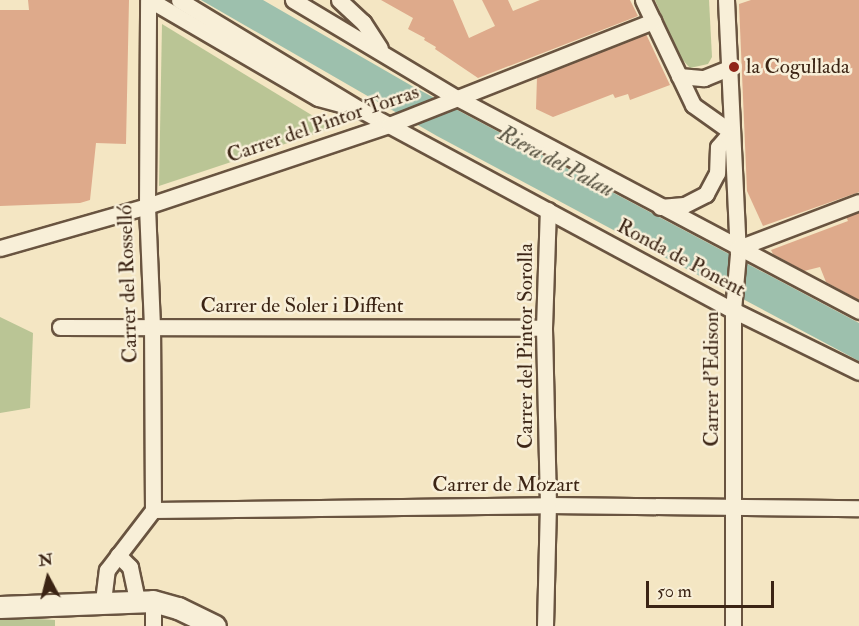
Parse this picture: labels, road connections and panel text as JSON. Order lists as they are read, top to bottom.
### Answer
{
  "streets": {
    "street": [
      "Carrer del Pintor Torras",
      "Ronda de Ponent",
      "Carrer del Rosselló",
      "Carrer de Soler i Diffent",
      "Carrer del Pintor Sorolla",
      "Carrer d'Edison",
      "Carrer de Mozart"
    ]
  },
  "crossings": [
    ["Carrer del Pintor Torras", "Ronda de Ponent"],
    ["Carrer del Pintor Torras", "Carrer del Rosselló"],
    ["Ronda de Ponent", "Carrer del Rosselló"],
    ["Ronda de Ponent", "Carrer del Pintor Sorolla"],
    ["Ronda de Ponent", "Carrer d'Edison"],
    ["Carrer del Rosselló", "Carrer de Soler i Diffent"],
    ["Carrer del Rosselló", "Carrer de Mozart"],
    ["Carrer de Soler i Diffent", "Carrer del Pintor Sorolla"],
    ["Carrer del Pintor Sorolla", "Carrer de Mozart"],
    ["Carrer d'Edison", "Carrer de Mozart"]
  ],
  "water": ["Riera del Palau"],
  "places": ["la Cogullada"],
  "scale_bar": "50 m",
  "north": "top"
}
